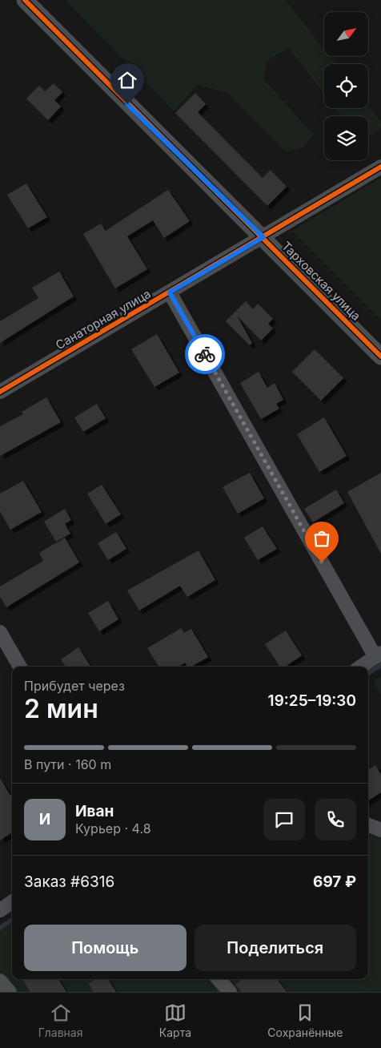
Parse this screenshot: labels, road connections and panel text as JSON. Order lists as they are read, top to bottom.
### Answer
{
  "streets": {
    "street": ["Тарховская улица", "Санаторная улица"]
  },
  "crossings": [
    ["Тарховская улица", "Санаторная улица"]
  ],
  "north": "top right",
  "page": {
    "heading": ["2 мин", "Прибудет через", "19:25–19:30"],
    "panel": [
      "Иван",
      "Курьер · 4.8",
      "Заказ #6316",
      "697 ₽"
    ],
    "bar": "В пути · 160 m",
    "round": "И",
    "buttons": ["Помощь", "Поделиться"],
    "tabs": ["Главная", "Карта", "Сохранённые"]
  }
}
